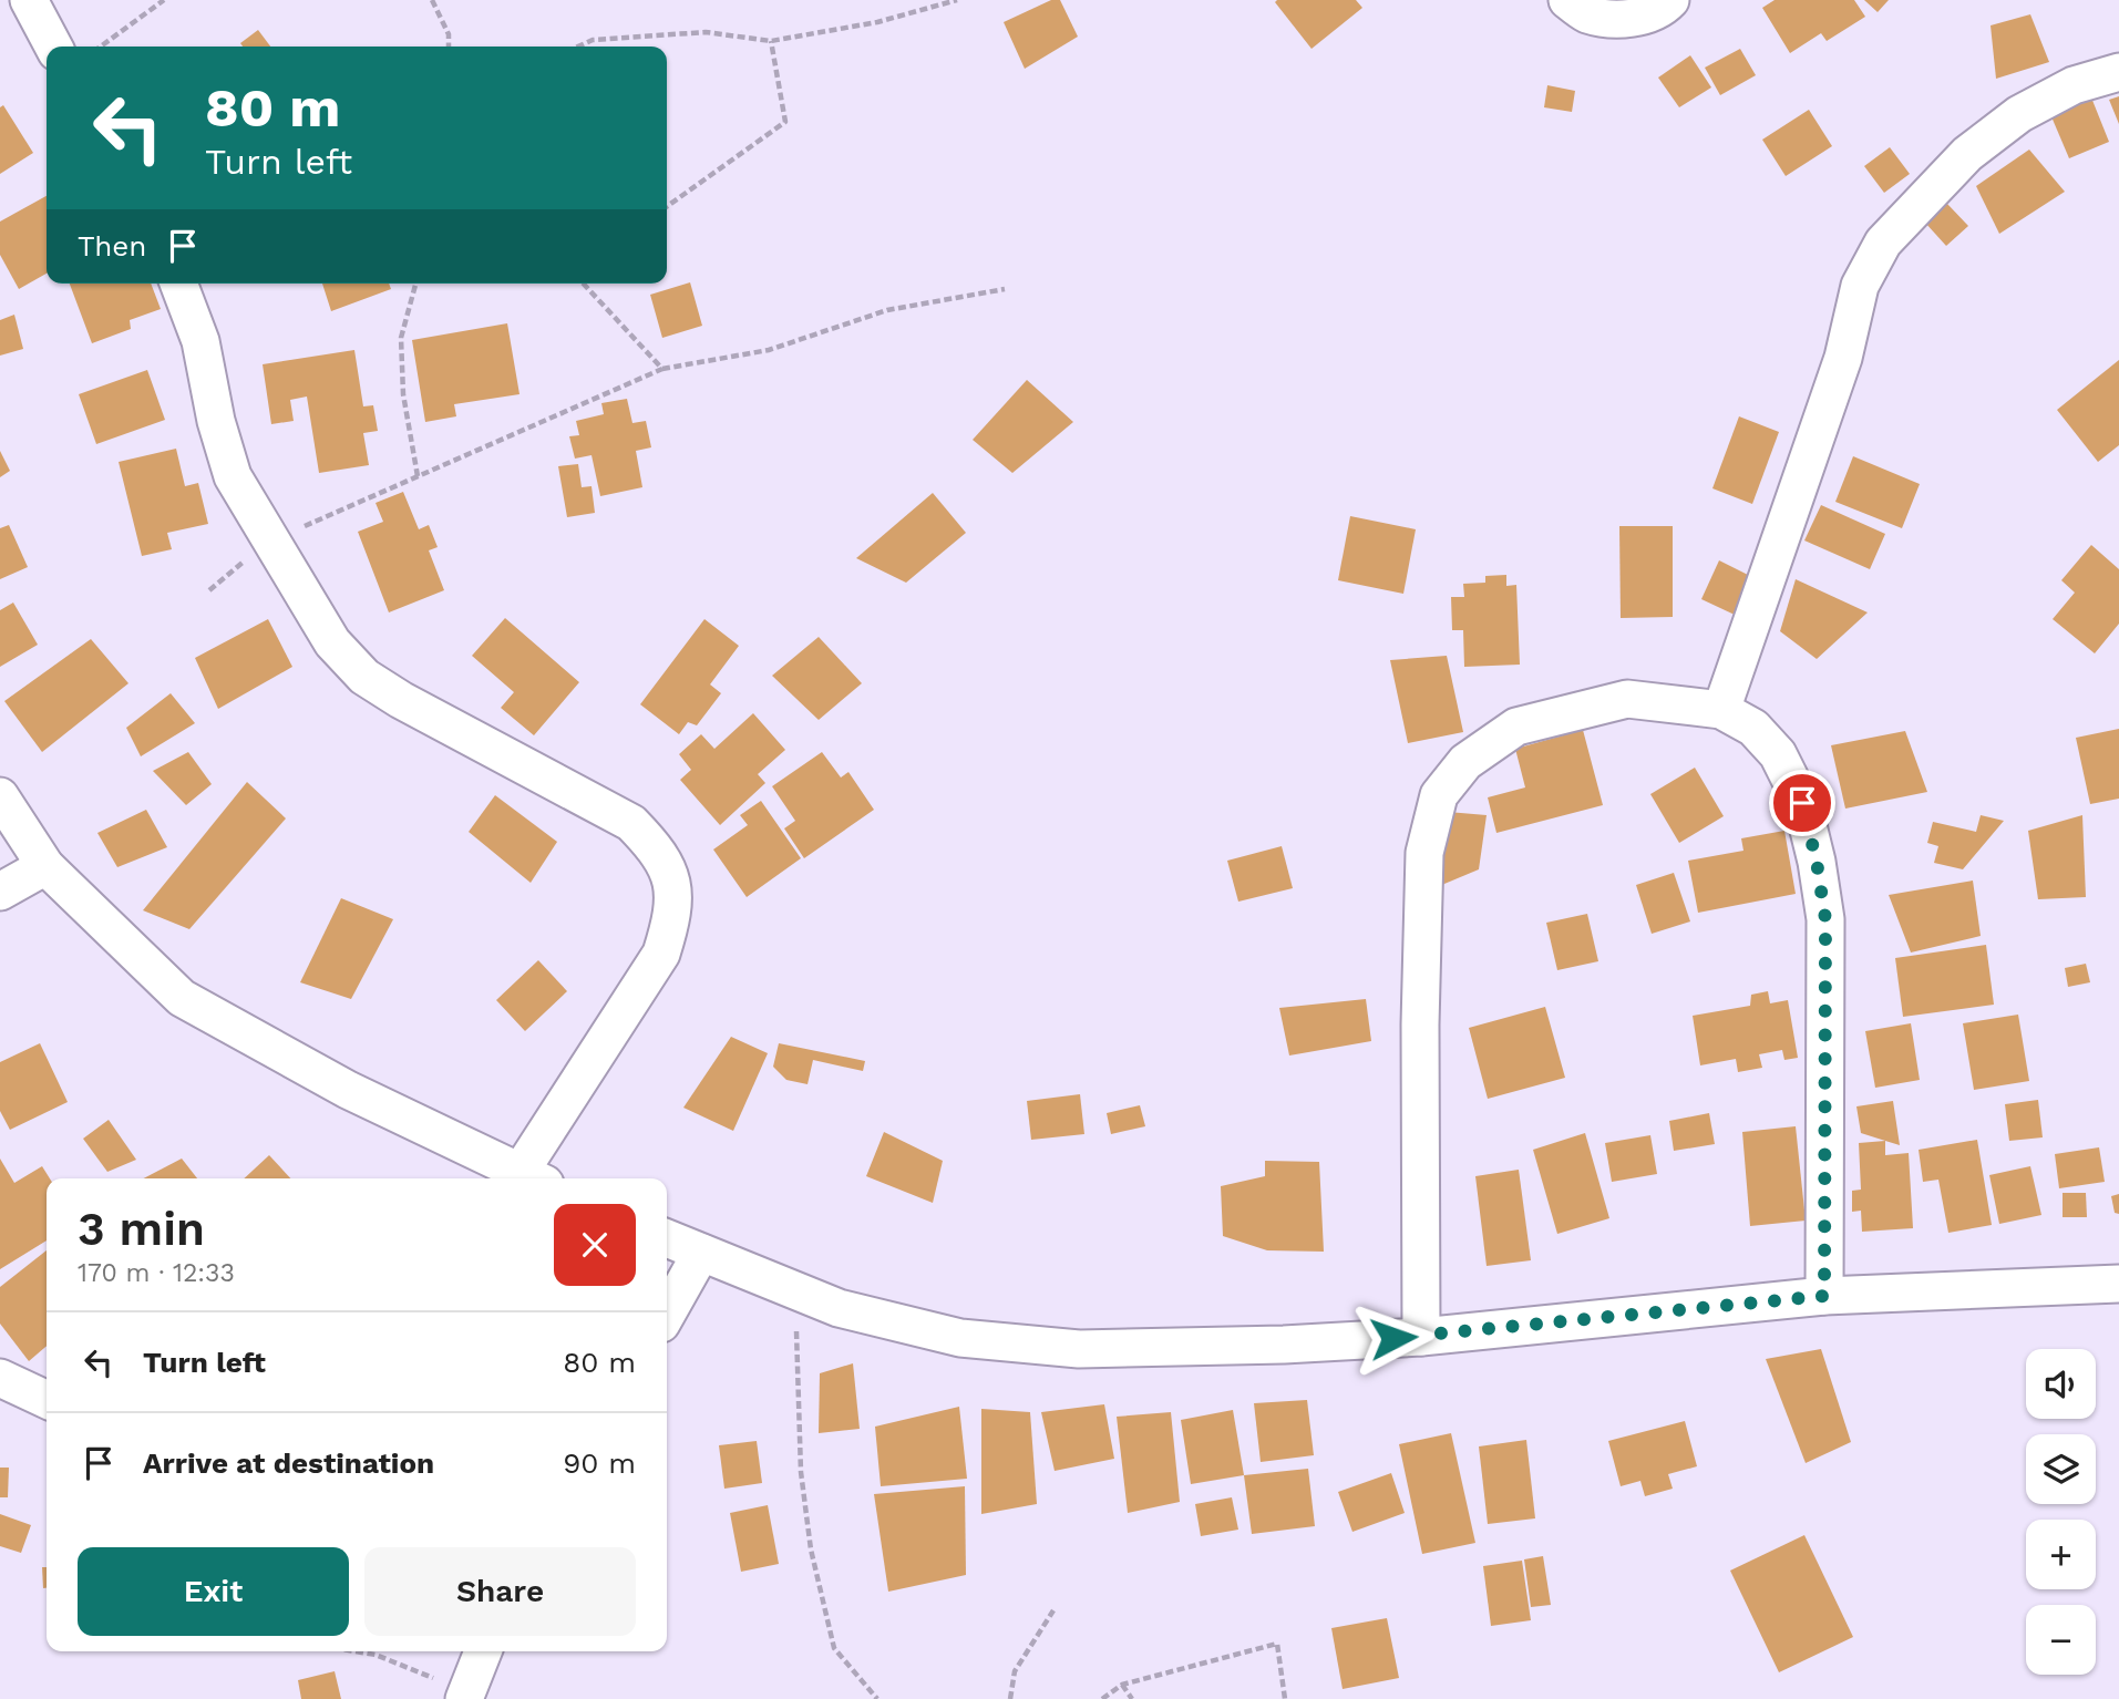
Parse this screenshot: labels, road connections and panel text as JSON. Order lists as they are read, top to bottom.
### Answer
{
  "page": {
    "turn": ["80 m", "Turn left"],
    "then": "Then",
    "heading": ["3 min", "170 m · 12:33"],
    "list": [
      {
        "name": "Turn left",
        "value": "80 m"
      },
      {
        "name": "Arrive at destination",
        "value": "90 m"
      }
    ],
    "map_buttons": ["+", "−"],
    "buttons": ["Exit", "Share"]
  }
}
